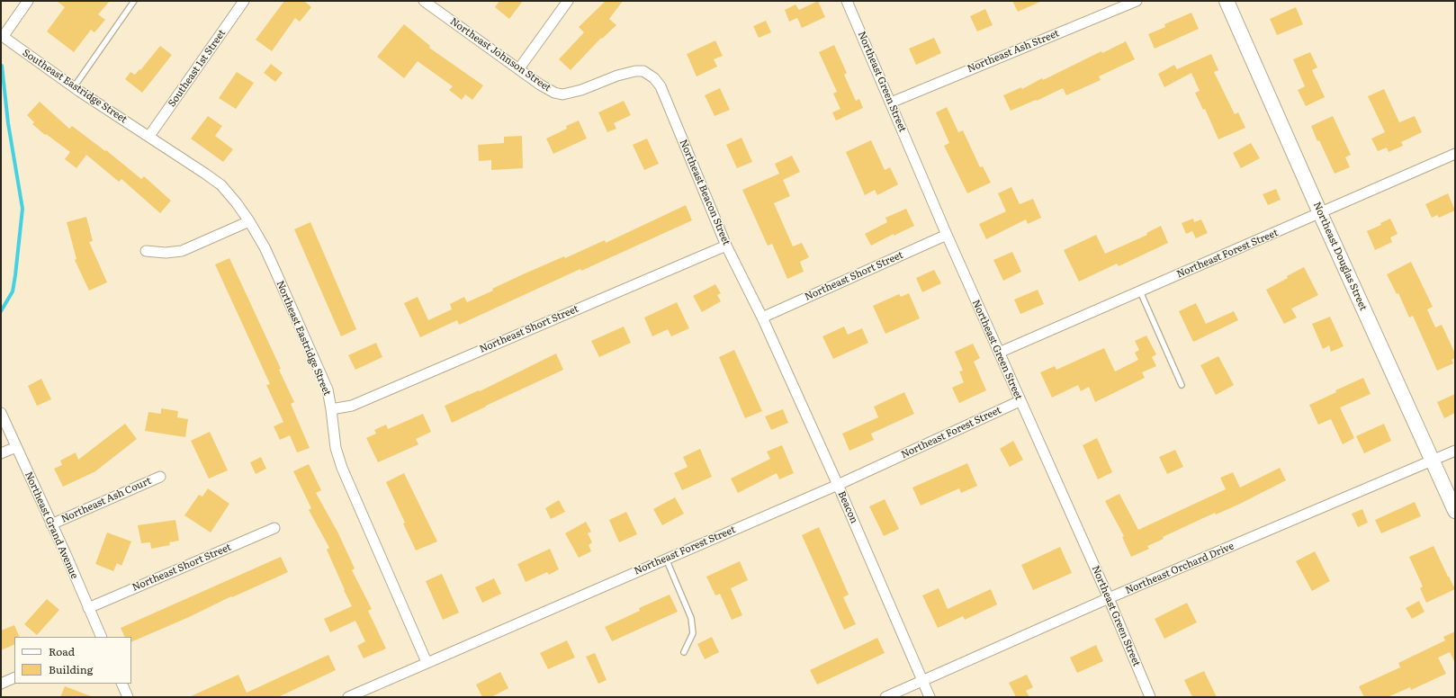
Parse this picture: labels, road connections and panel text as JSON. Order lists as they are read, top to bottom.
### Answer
{
  "streets": {
    "main road": ["Northeast Douglas Street"],
    "street": [
      "Northeast Ash Street",
      "Northeast Johnson Street",
      "Southeast 1st Street",
      "Northeast Green Street",
      "Southeast Eastridge Street",
      "Northeast Beacon Street",
      "Northeast Forest Street",
      "Northeast Short Street",
      "Northeast Eastridge Street",
      "Northeast Ash Court",
      "Beacon",
      "Northeast Grand Avenue",
      "Northeast Orchard Drive"
    ]
  },
  "crossings": [
    ["Northeast Ash Street", "Northeast Green Street"],
    ["Northeast Johnson Street", "Northeast Beacon Street"],
    ["Southeast 1st Street", "Southeast Eastridge Street"],
    ["Southeast 1st Street", "Northeast Eastridge Street"],
    ["Northeast Green Street", "Northeast Forest Street"],
    ["Northeast Green Street", "Northeast Short Street"],
    ["Northeast Green Street", "Northeast Orchard Drive"],
    ["Southeast Eastridge Street", "Northeast Eastridge Street"],
    ["Northeast Beacon Street", "Northeast Short Street"],
    ["Northeast Beacon Street", "Beacon"],
    ["Northeast Forest Street", "Northeast Douglas Street"],
    ["Northeast Forest Street", "Northeast Eastridge Street"],
    ["Northeast Forest Street", "Beacon"],
    ["Northeast Douglas Street", "Northeast Orchard Drive"],
    ["Northeast Short Street", "Northeast Eastridge Street"],
    ["Northeast Short Street", "Beacon"],
    ["Northeast Short Street", "Northeast Grand Avenue"],
    ["Northeast Ash Court", "Northeast Grand Avenue"],
    ["Beacon", "Northeast Orchard Drive"]
  ],
  "legend": ["Road", "Building"]
}
